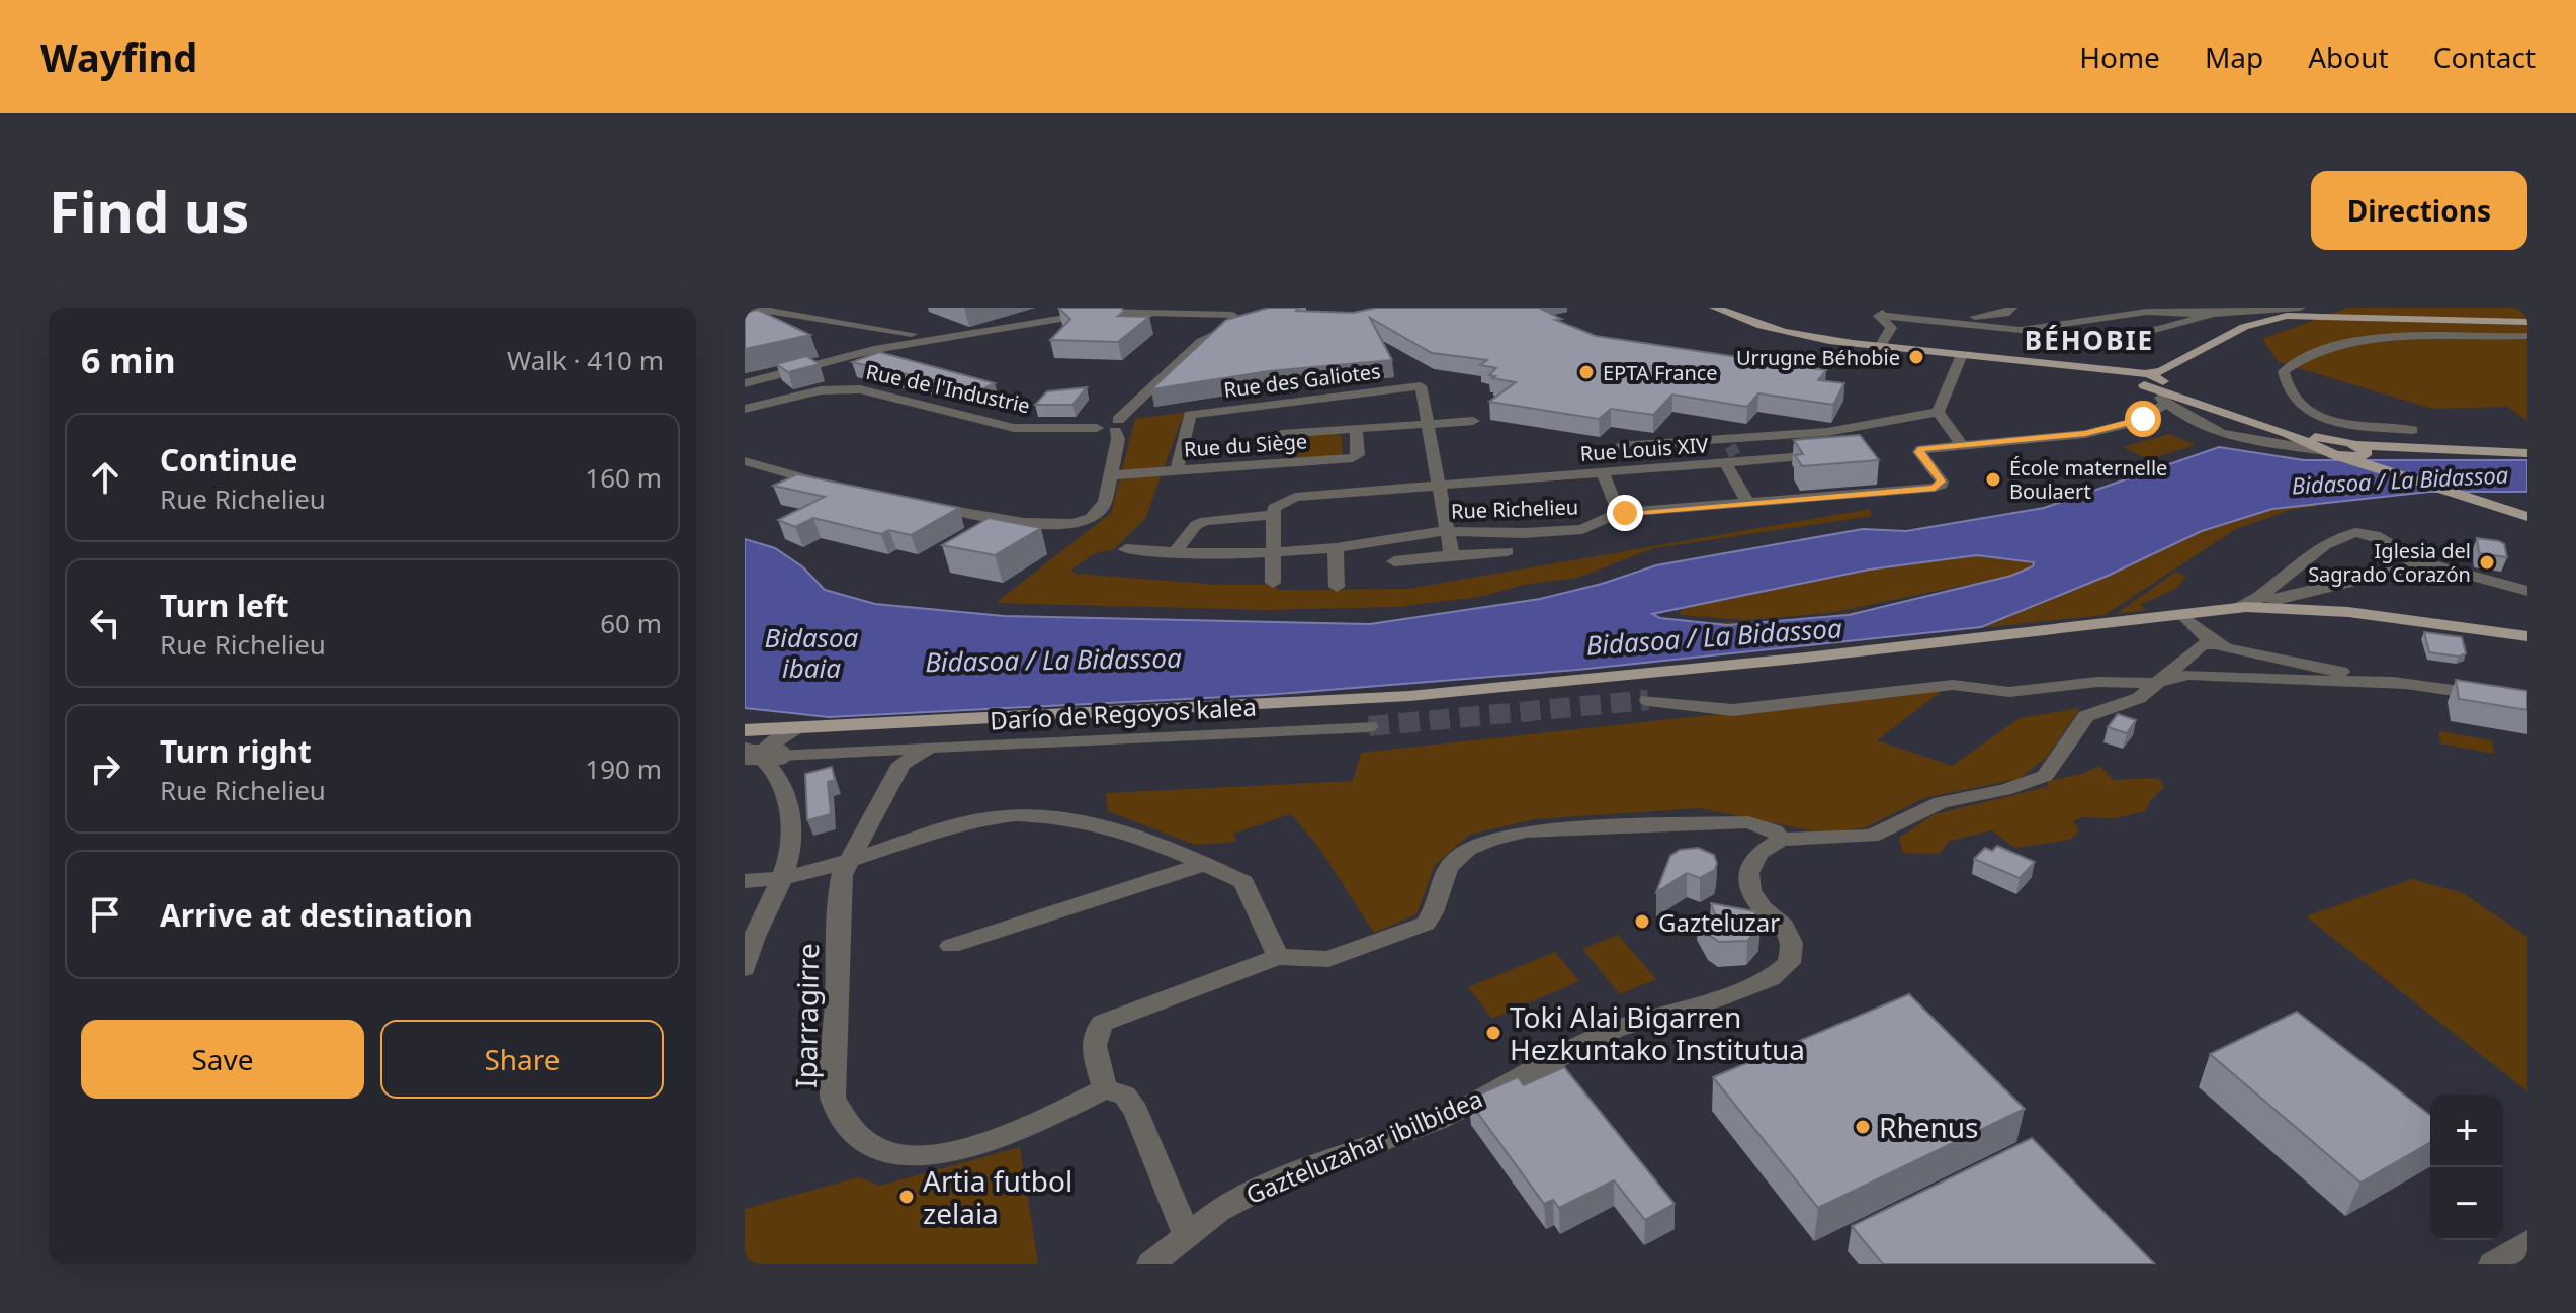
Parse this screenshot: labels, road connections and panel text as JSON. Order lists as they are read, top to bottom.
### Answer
{
  "streets": {
    "street": [
      "Rue des Galiotes",
      "Rue de l'Industrie",
      "Rue du Siège",
      "Rue Louis XIV",
      "Rue Richelieu",
      "Darío de Regoyos kalea",
      "Iparragirre",
      "Gazteluzahar ibilbidea"
    ]
  },
  "crossings": [
    ["Rue des Galiotes", "Rue du Siège"]
  ],
  "districts": ["BÉHOBIE"],
  "water": ["Bidasoa / La Bidassoa", "Bidasoa ibaia"],
  "places": [
    "Urrugne Béhobie",
    "EPTA France",
    "École maternelle Boulaert",
    "Iglesia del Sagrado Corazón",
    "Gazteluzar",
    "Toki Alai Bigarren Hezkuntako Institutua",
    "Rhenus",
    "Artia futbol zelaia"
  ],
  "page": {
    "header": "Wayfind",
    "nav": [
      "Home",
      "Map",
      "About",
      "Contact"
    ],
    "buttons": [
      "Directions",
      ["Save", "Share"]
    ],
    "title": "Find us",
    "heading": ["6 min", "Walk · 410 m"],
    "list": [
      ["Continue", "Rue Richelieu", "160 m"],
      ["Turn left", "Rue Richelieu", "60 m"],
      ["Turn right", "Rue Richelieu", "190 m"],
      "Arrive at destination"
    ],
    "map_buttons": ["+", "−"]
  }
}
